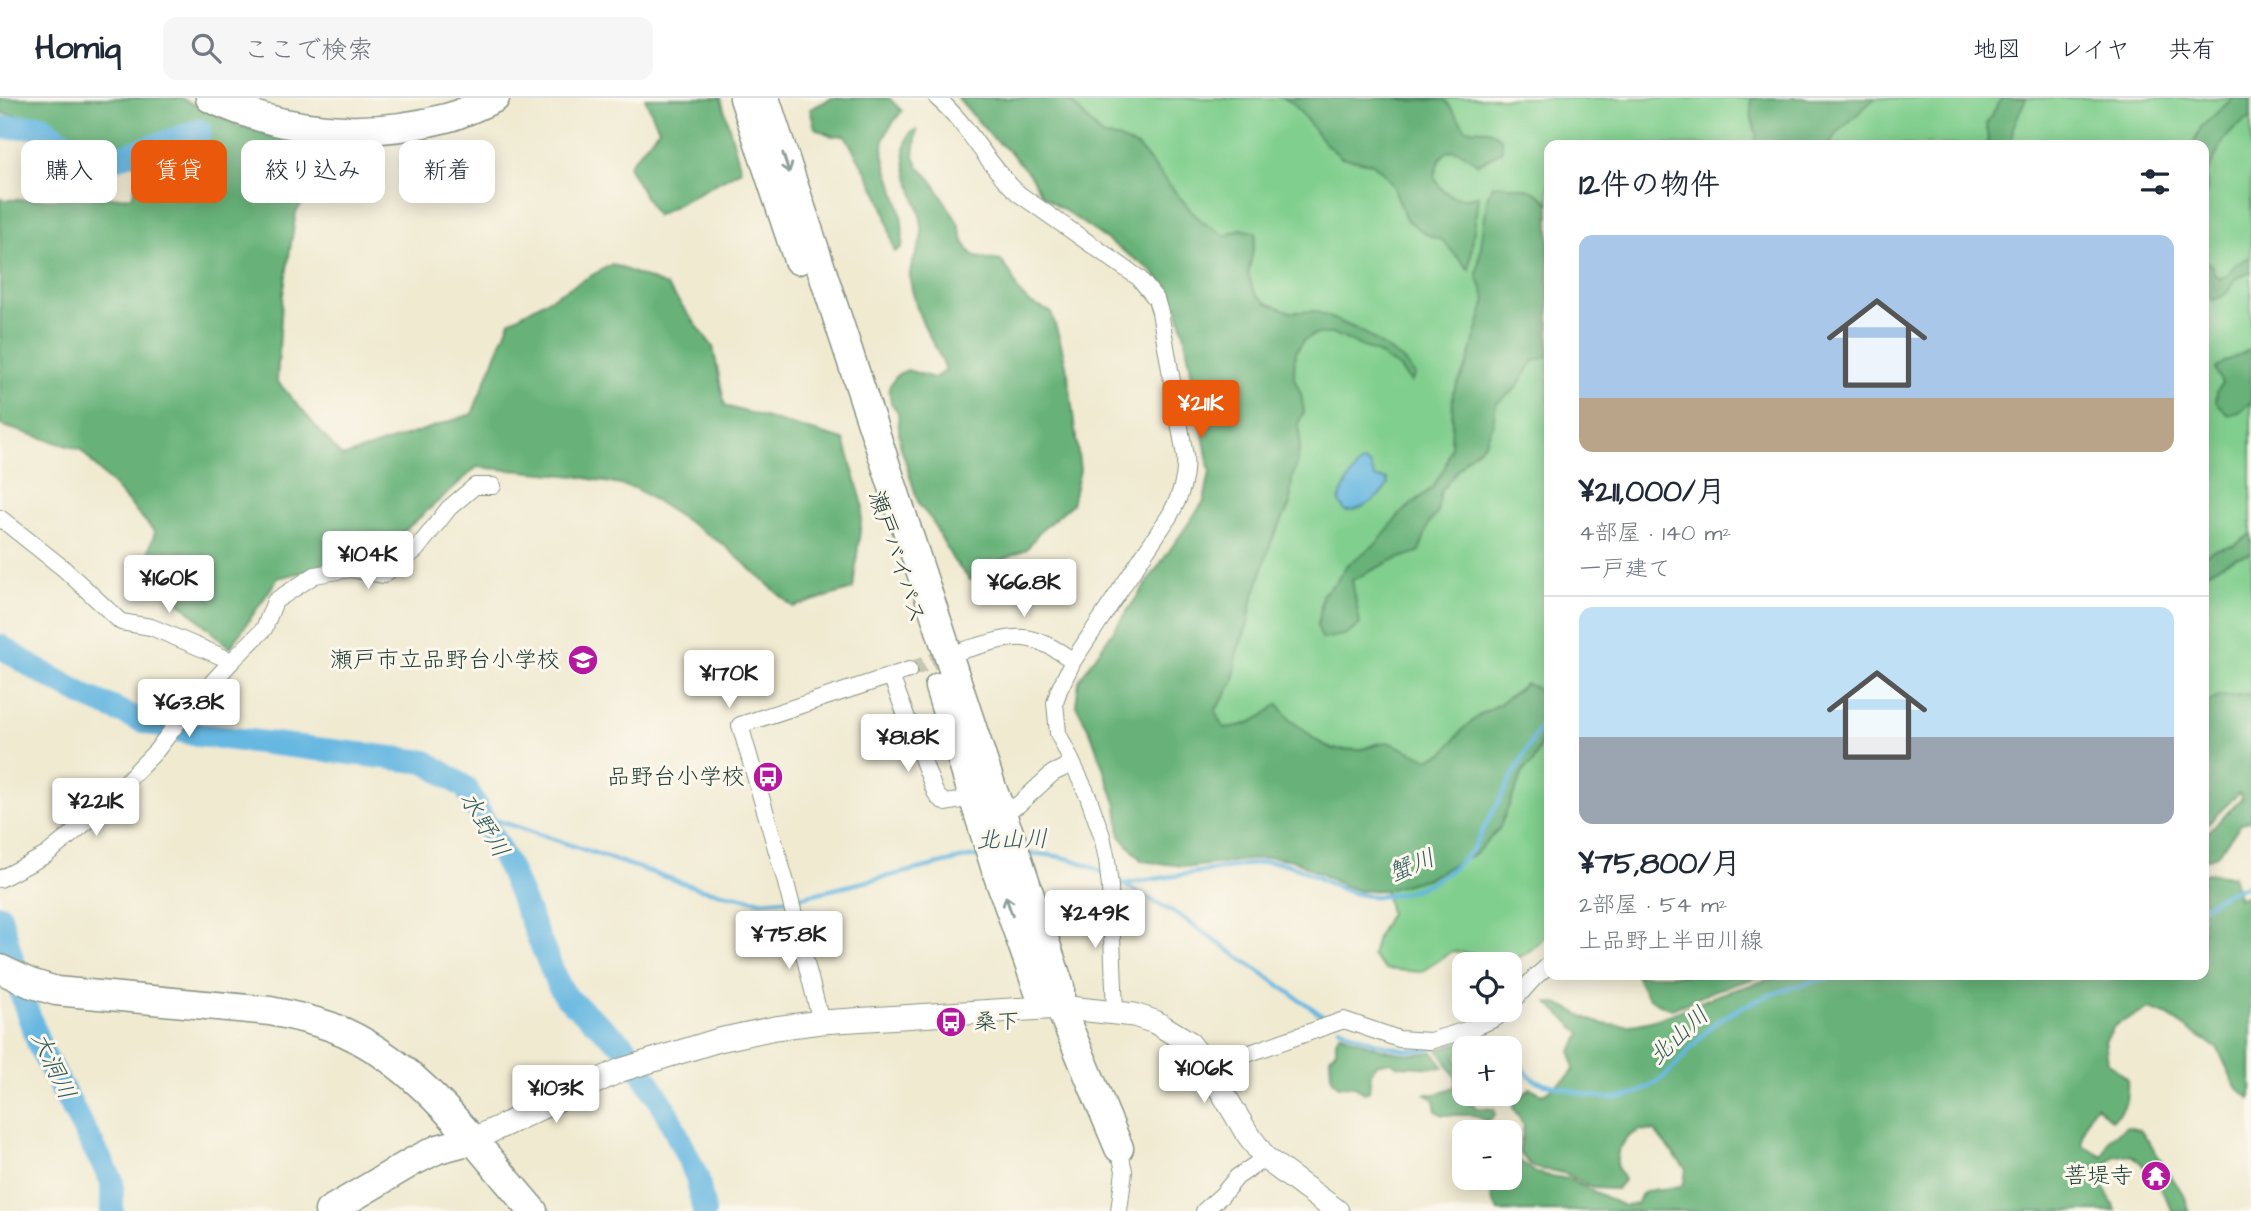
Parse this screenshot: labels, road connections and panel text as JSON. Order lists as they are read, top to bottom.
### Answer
{
  "streets": {
    "highway": ["瀬戸バイパス"]
  },
  "water": [
    "水野川",
    "北山川",
    "蟹川",
    "大洞川"
  ],
  "places": {
    "school or university": ["瀬戸市立品野台小学校"],
    "bus stop": ["品野台小学校", "桑下"],
    "temple": ["菩堤寺"]
  },
  "page": {
    "header": "Homiq",
    "search": "ここで検索",
    "nav": ["地図", "レイヤ", "共有"],
    "chip": [
      "購入",
      "賃貸",
      "絞り込み",
      "新着"
    ],
    "heading": "12件の物件",
    "list": [
      {
        "name": "¥211,000/月",
        "note": "4部屋 · 140 m² · 一戸建て"
      },
      {
        "name": "¥75,800/月",
        "note": "2部屋 · 54 m² · 上品野上半田川線"
      }
    ],
    "price": [
      "¥211K",
      "¥104K",
      "¥160K",
      "¥66.8K",
      "¥170K",
      "¥63.8K",
      "¥81.8K",
      "¥221K",
      "¥249K",
      "¥75.8K",
      "¥106K",
      "¥103K"
    ],
    "map_buttons": ["+", "−"]
  }
}
